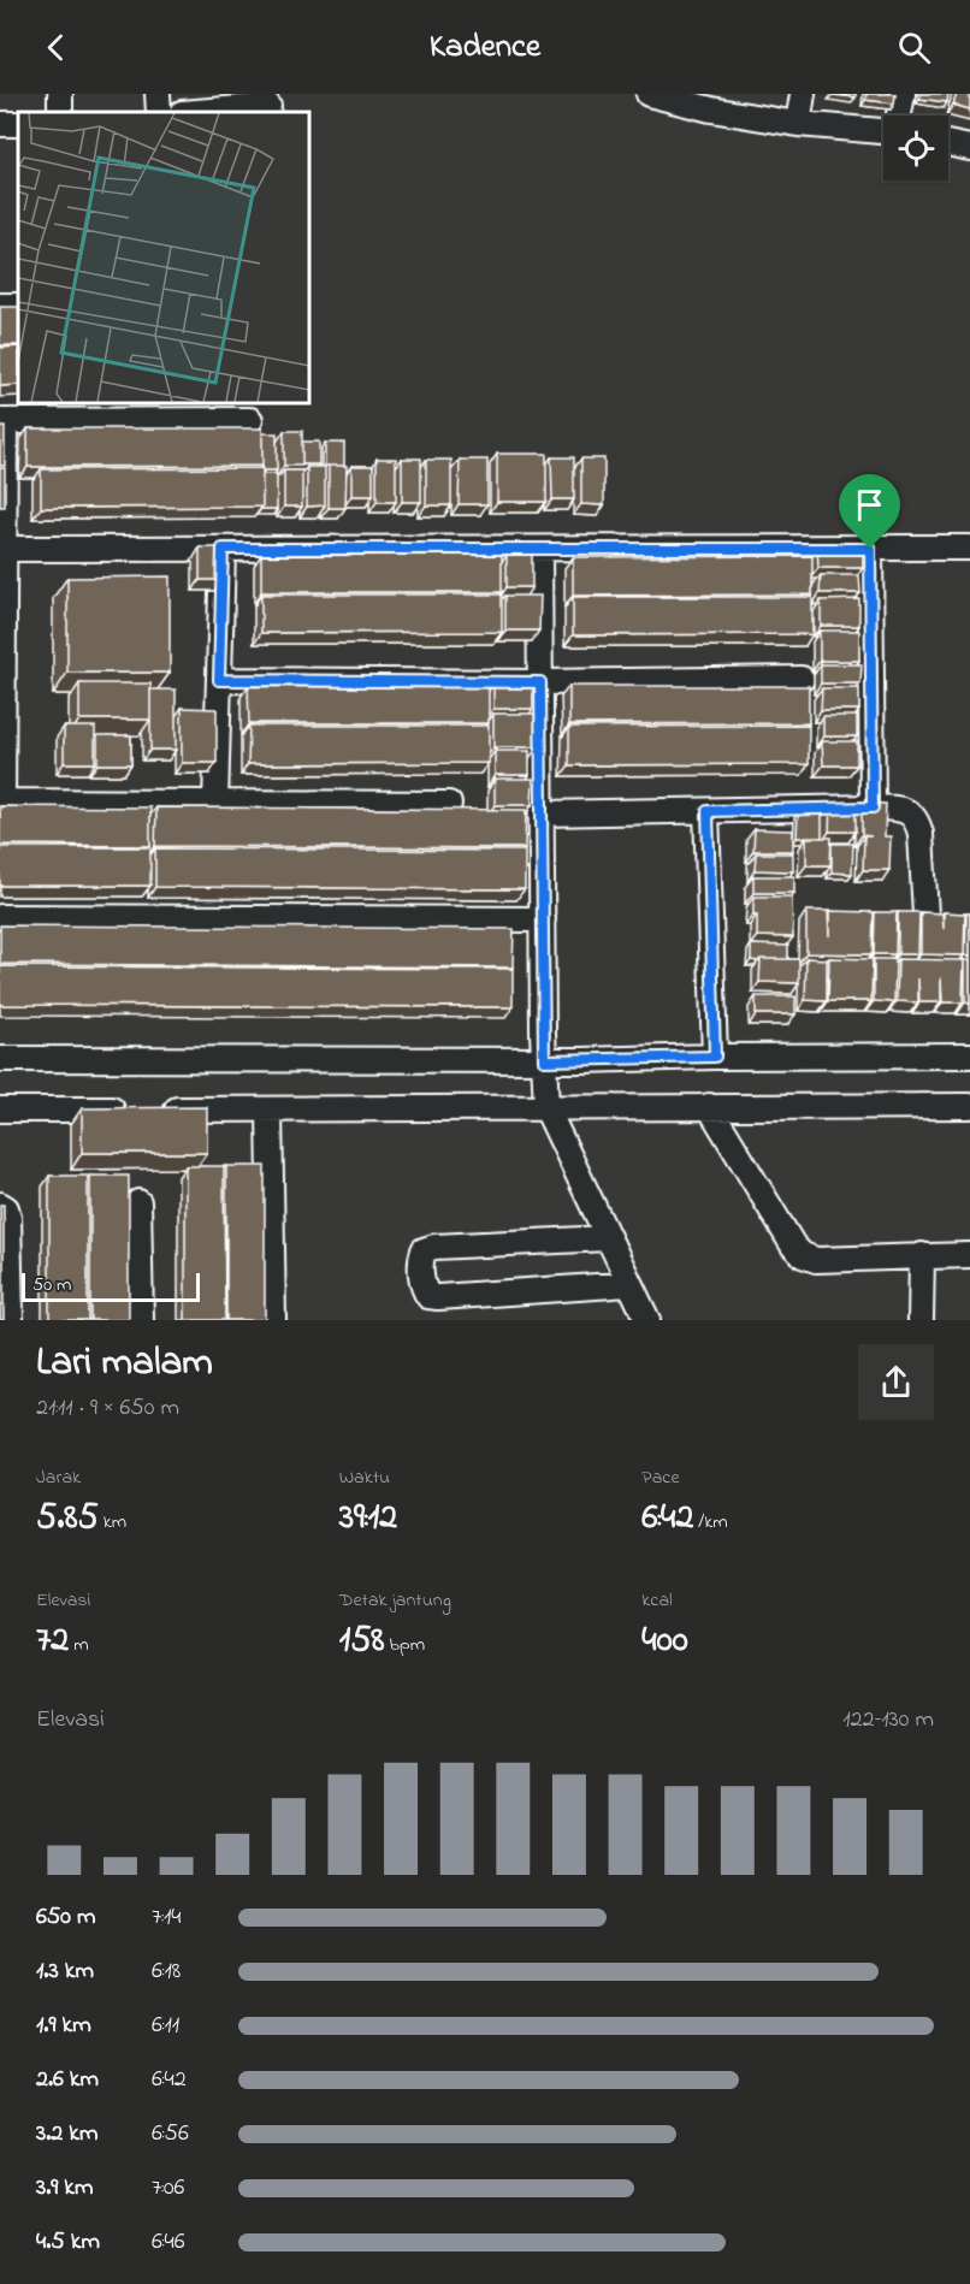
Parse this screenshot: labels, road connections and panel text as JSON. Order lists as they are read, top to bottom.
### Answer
{
  "scale_bar": "50 m",
  "page": {
    "header": "Kadence",
    "scale": "50 m",
    "heading": ["Lari malam", "21:11 · 9 × 650 m"],
    "stats": [
      ["Jarak", "5.85 km"],
      ["Waktu", "39:12"],
      ["Pace", "6:42 /km"],
      ["Elevasi", "72 m"],
      ["Detak jantung", "158 bpm"],
      ["kcal", "400"]
    ],
    "chart": ["Elevasi", "122–130 m"],
    "list": [
      {
        "name": "650 m",
        "note": "7:14"
      },
      {
        "name": "1.3 km",
        "note": "6:18"
      },
      {
        "name": "1.9 km",
        "note": "6:11"
      },
      {
        "name": "2.6 km",
        "note": "6:42"
      },
      {
        "name": "3.2 km",
        "note": "6:56"
      },
      {
        "name": "3.9 km",
        "note": "7:06"
      },
      {
        "name": "4.5 km",
        "note": "6:46"
      }
    ]
  }
}
